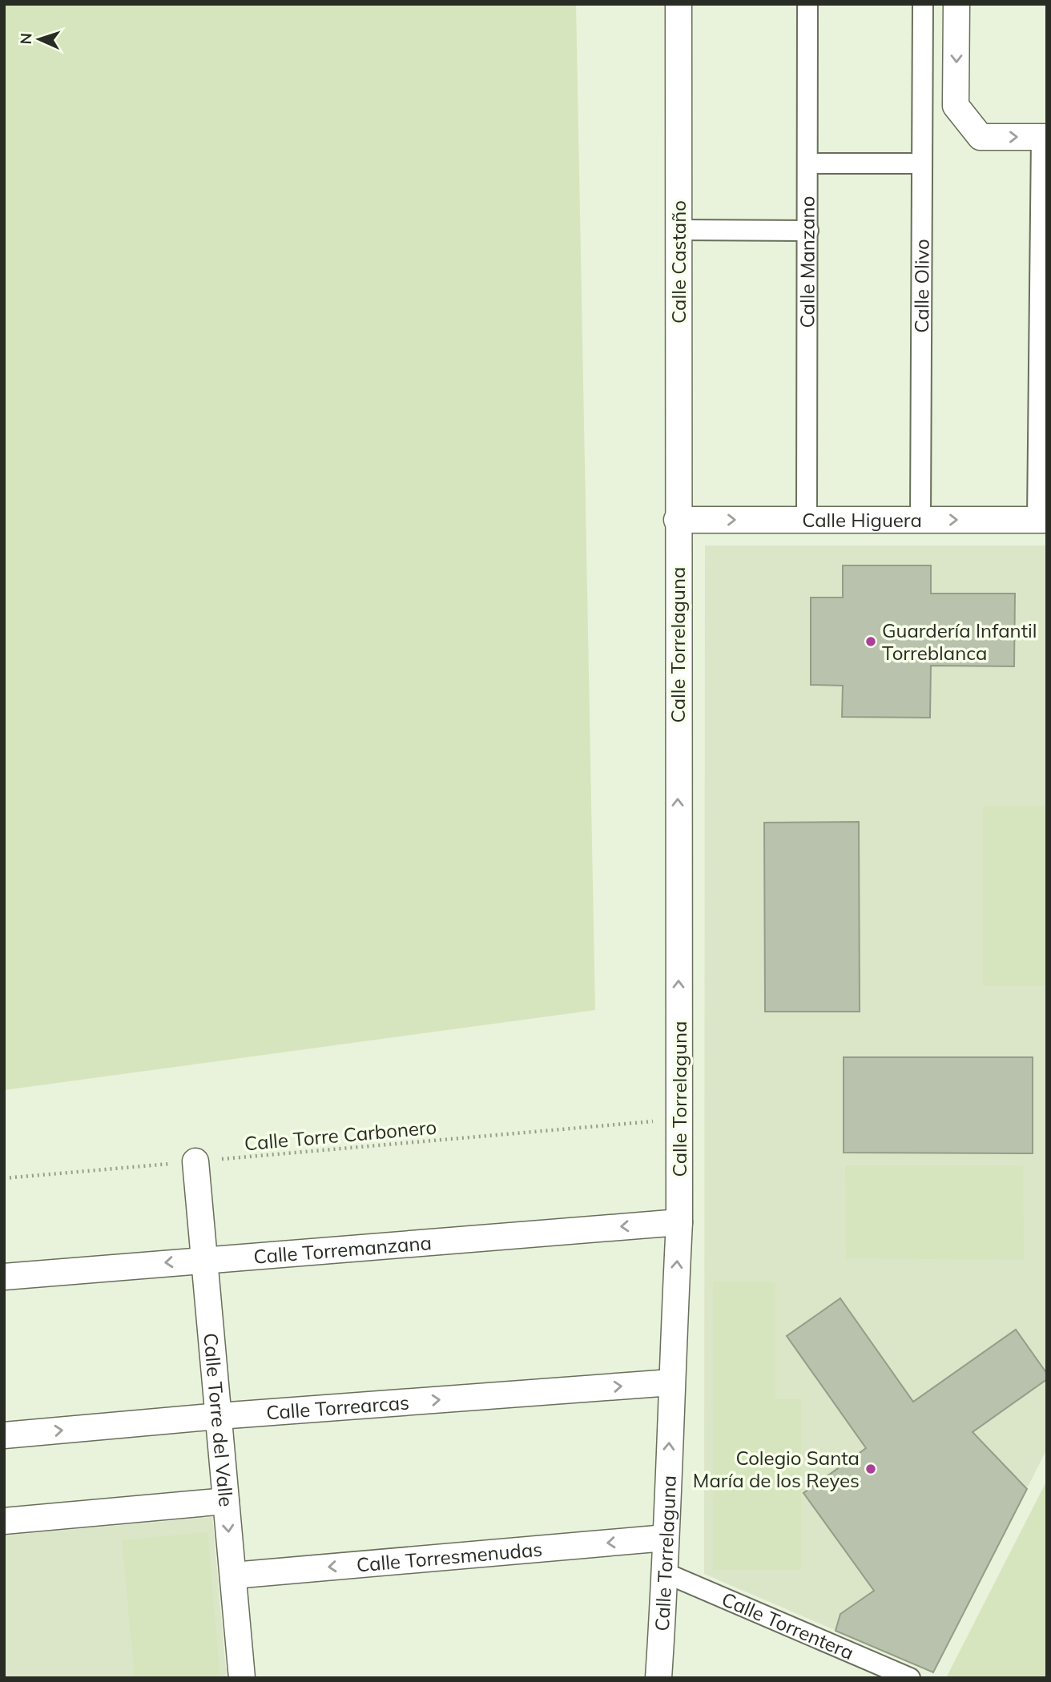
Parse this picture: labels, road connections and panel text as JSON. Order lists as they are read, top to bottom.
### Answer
{
  "streets": {
    "street": [
      "Calle Castaño",
      "Calle Manzano",
      "Calle Olivo",
      "Calle Higuera",
      "Calle Torrelaguna",
      "Calle Torremanzana",
      "Calle Torrearcas",
      "Calle Torre del Valle",
      "Calle Torresmenudas",
      "Calle Torrentera"
    ],
    "path": ["Calle Torre Carbonero"]
  },
  "crossings": [
    ["Calle Castaño", "Calle Higuera"],
    ["Calle Castaño", "Calle Torrelaguna"],
    ["Calle Manzano", "Calle Higuera"],
    ["Calle Olivo", "Calle Higuera"],
    ["Calle Higuera", "Calle Torrelaguna"],
    ["Calle Torrelaguna", "Calle Torre Carbonero"],
    ["Calle Torrelaguna", "Calle Torremanzana"],
    ["Calle Torrelaguna", "Calle Torrearcas"],
    ["Calle Torrelaguna", "Calle Torresmenudas"],
    ["Calle Torrelaguna", "Calle Torrentera"],
    ["Calle Torre Carbonero", "Calle Torre del Valle"],
    ["Calle Torremanzana", "Calle Torre del Valle"],
    ["Calle Torrearcas", "Calle Torre del Valle"],
    ["Calle Torre del Valle", "Calle Torresmenudas"]
  ],
  "one_way": [
    "Calle Higuera",
    "Calle Torrelaguna",
    "Calle Torremanzana",
    "Calle Torresmenudas"
  ],
  "places": ["Guardería Infantil Torreblanca", "Colegio Santa María de los Reyes"],
  "north": "left"
}
